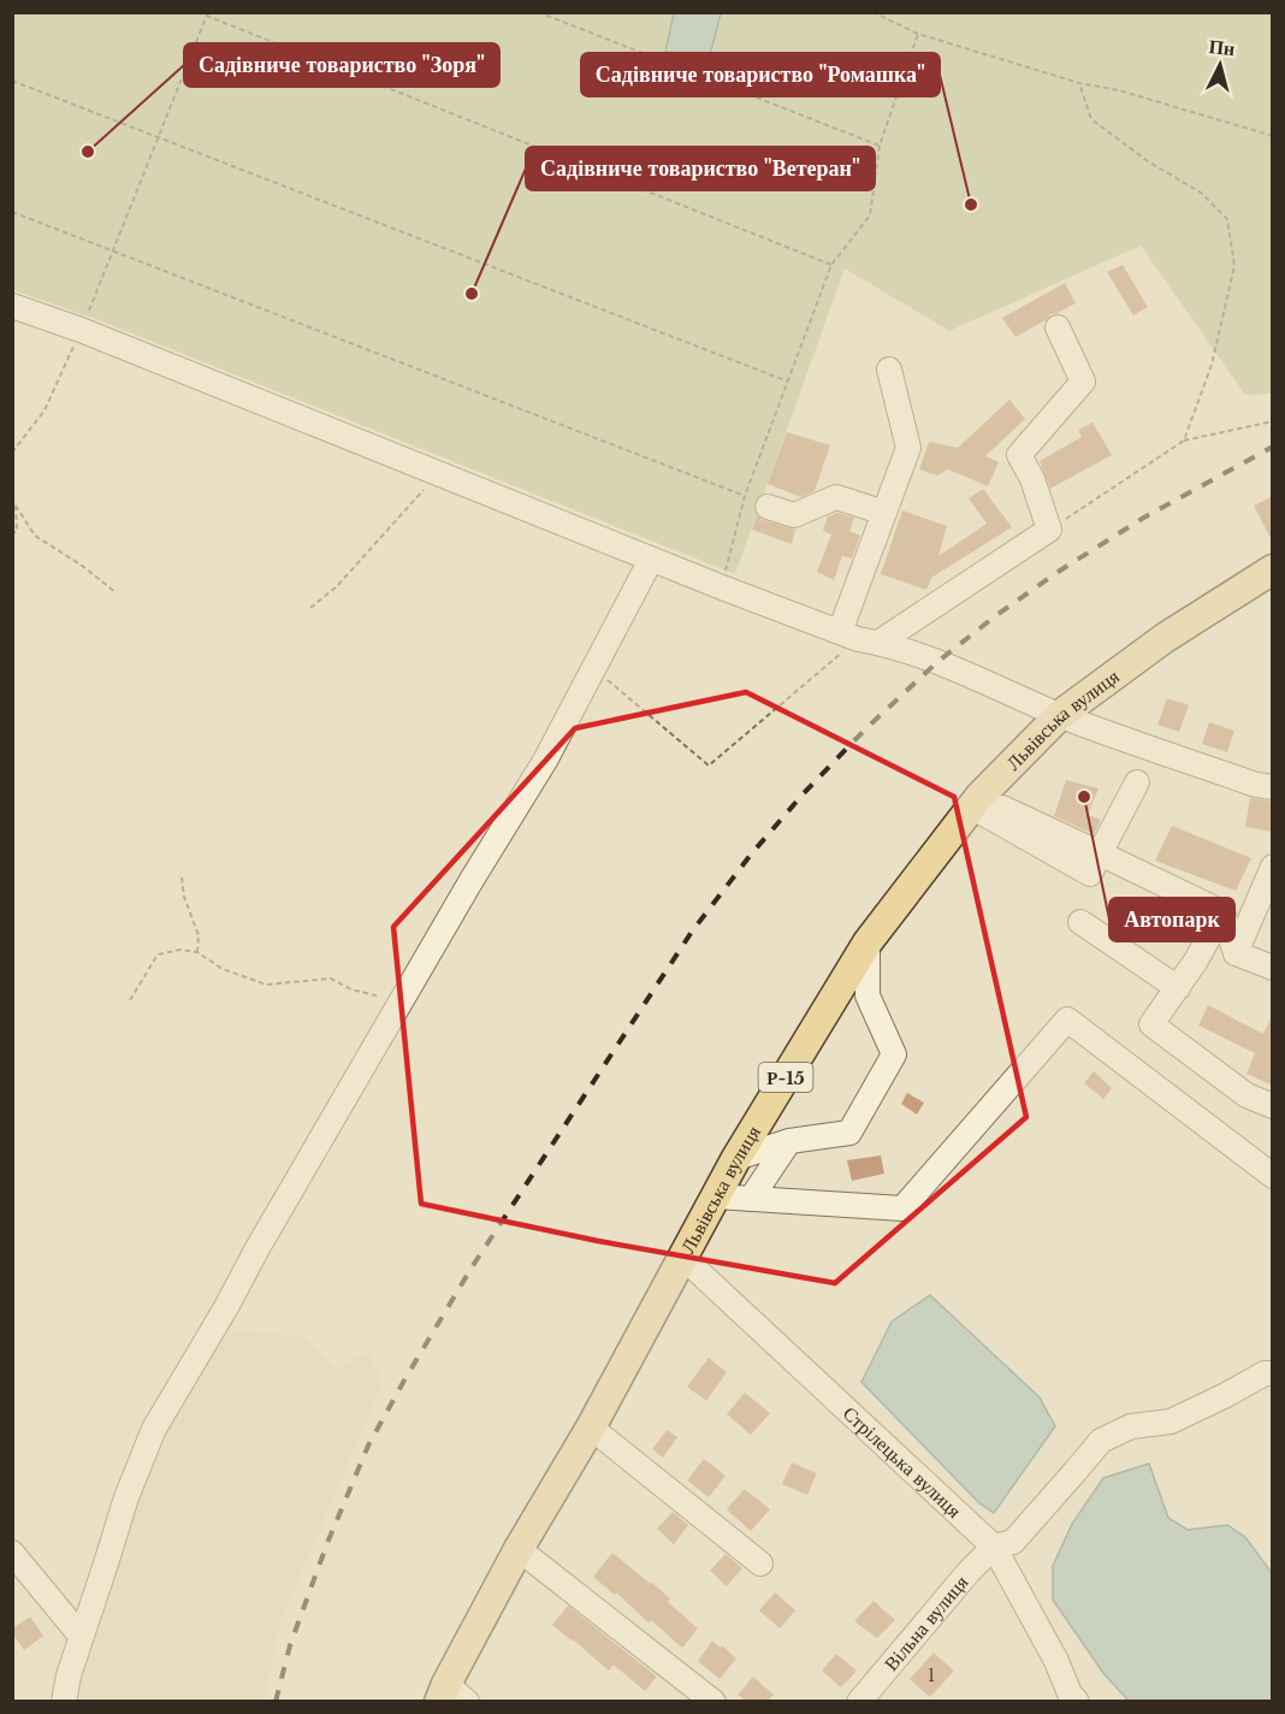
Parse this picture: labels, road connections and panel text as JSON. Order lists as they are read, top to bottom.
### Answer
{
  "streets": {
    "main road": ["Львівська вулиця", "Р-15"],
    "street": ["Стрілецька вулиця", "Вільна вулиця"]
  },
  "crossings": [
    ["Львівська вулиця", "Стрілецька вулиця"],
    ["Стрілецька вулиця", "Вільна вулиця"]
  ],
  "places": [
    "Садівниче товариство \"Зоря\"",
    "Садівниче товариство \"Ромашка\"",
    "Садівниче товариство \"Ветеран\"",
    "Автопарк"
  ],
  "house_numbers": ["1"],
  "north": "top"
}
